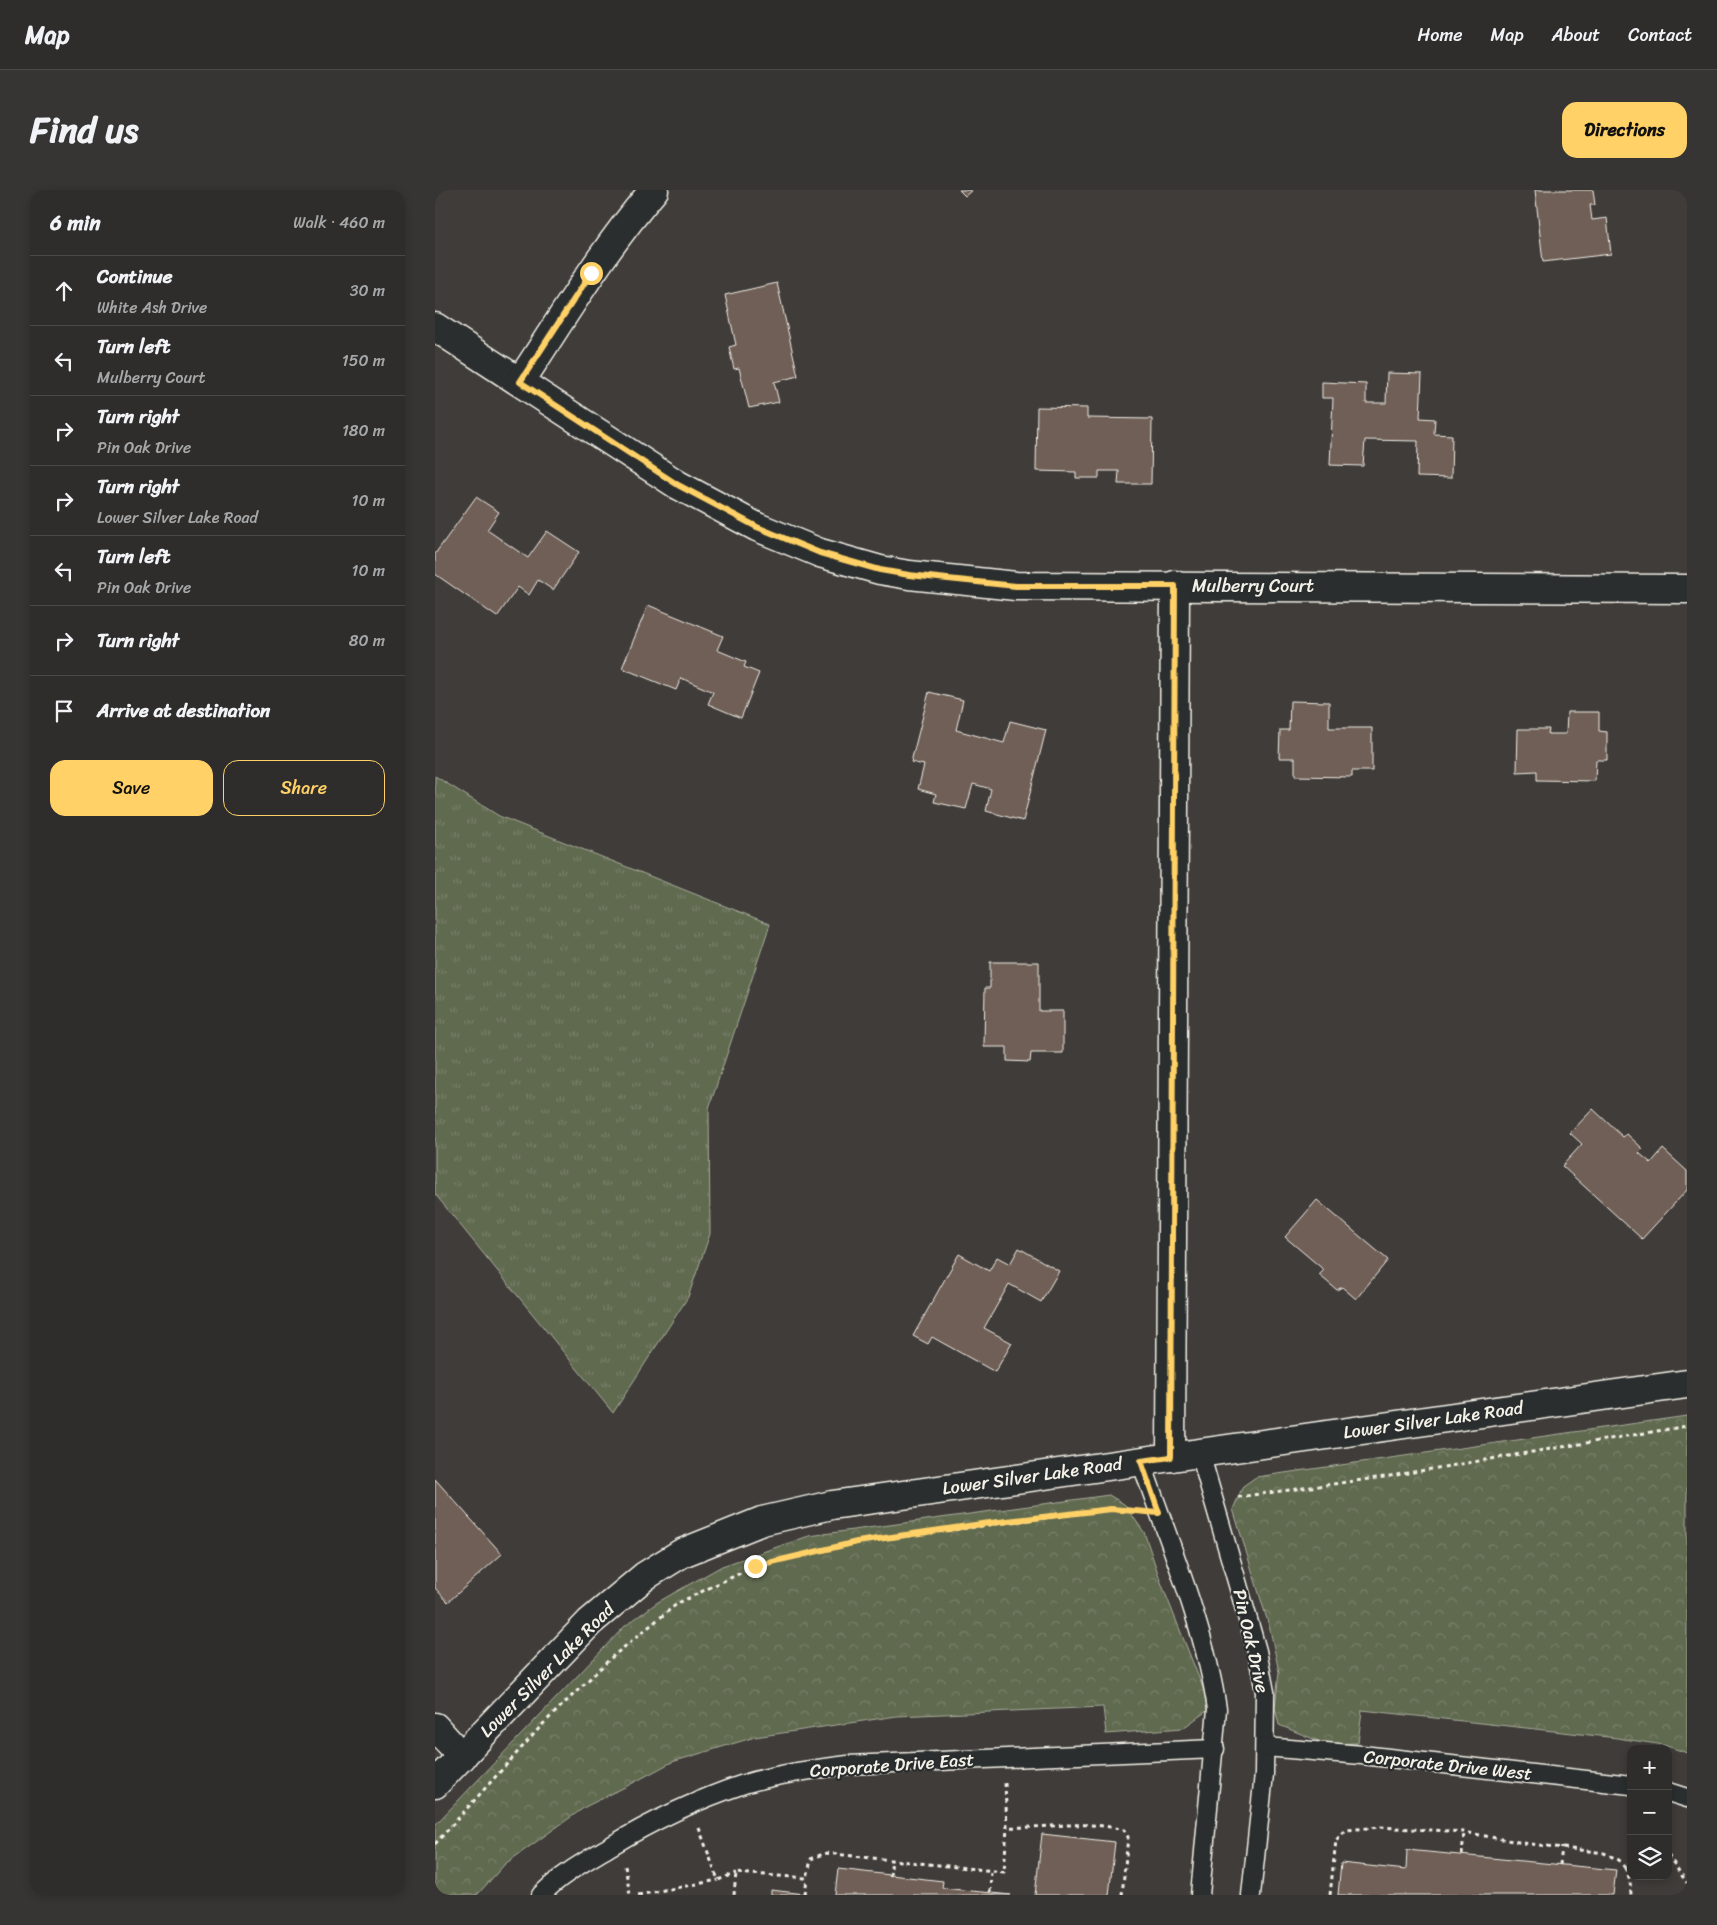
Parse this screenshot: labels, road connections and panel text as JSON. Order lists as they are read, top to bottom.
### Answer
{
  "streets": {
    "street": ["Mulberry Court", "Lower Silver Lake Road"],
    "lane": ["Pin Oak Drive", "Corporate Drive East", "Corporate Drive West"]
  },
  "crossings": [
    ["Lower Silver Lake Road", "Pin Oak Drive"],
    ["Pin Oak Drive", "Corporate Drive West"]
  ],
  "page": {
    "header": "Map",
    "nav": [
      "Home",
      "Map",
      "About",
      "Contact"
    ],
    "title": "Find us",
    "buttons": [
      "Directions",
      ["Save", "Share"]
    ],
    "heading": ["6 min", "Walk · 460 m"],
    "list": [
      ["Continue", "White Ash Drive", "30 m"],
      ["Turn left", "Mulberry Court", "150 m"],
      ["Turn right", "Pin Oak Drive", "180 m"],
      ["Turn right", "Lower Silver Lake Road", "10 m"],
      ["Turn left", "Pin Oak Drive", "10 m"],
      ["Turn right", "80 m"],
      "Arrive at destination"
    ],
    "map_buttons": ["+", "−"]
  }
}
